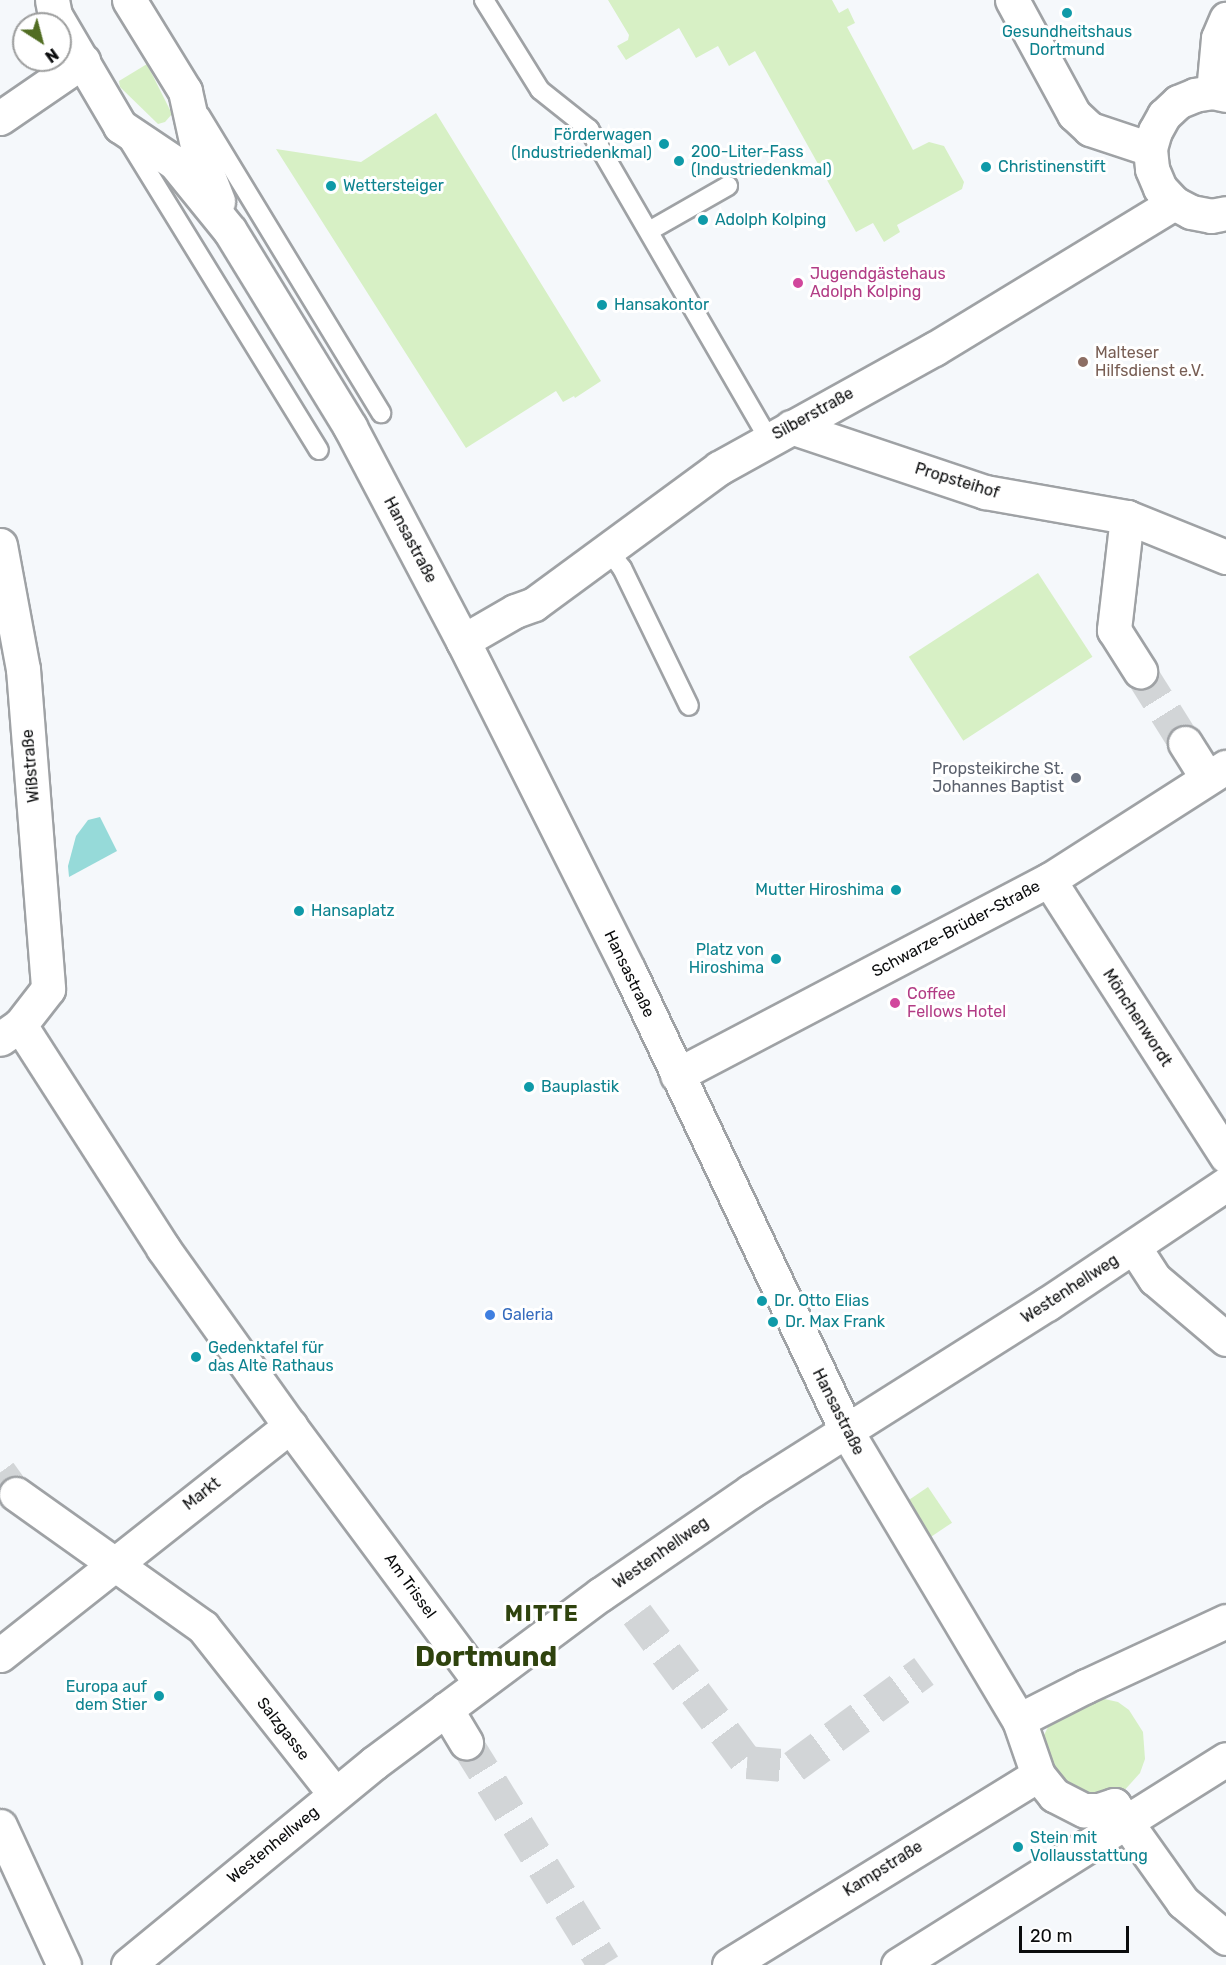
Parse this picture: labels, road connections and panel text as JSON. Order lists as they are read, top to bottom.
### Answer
{
  "streets": {
    "street": [
      "Silberstraße",
      "Propsteihof",
      "Hansastraße",
      "Wißstraße",
      "Schwarze-Brüder-Straße",
      "Mönchenwordt",
      "Westenhellweg",
      "Markt",
      "Am Trissel",
      "Salzgasse",
      "Kampstraße"
    ]
  },
  "crossings": [
    ["Silberstraße", "Propsteihof"],
    ["Silberstraße", "Hansastraße"],
    ["Hansastraße", "Schwarze-Brüder-Straße"],
    ["Hansastraße", "Westenhellweg"],
    ["Schwarze-Brüder-Straße", "Mönchenwordt"],
    ["Westenhellweg", "Am Trissel"],
    ["Westenhellweg", "Salzgasse"],
    ["Markt", "Am Trissel"],
    ["Markt", "Salzgasse"]
  ],
  "districts": ["MITTE", "Dortmund"],
  "places": [
    "Gesundheitshaus Dortmund",
    "Förderwagen (Industriedenkmal)",
    "200-Liter-Fass (Industriedenkmal)",
    "Christinenstift",
    "Wettersteiger",
    "Adolph Kolping",
    "Jugendgästehaus Adolph Kolping",
    "Hansakontor",
    "Malteser Hilfsdienst e.V.",
    "Propsteikirche St. Johannes Baptist",
    "Mutter Hiroshima",
    "Hansaplatz",
    "Platz von Hiroshima",
    "Coffee Fellows Hotel",
    "Bauplastik",
    "Dr. Otto Elias",
    "Galeria",
    "Dr. Max Frank",
    "Gedenktafel für das Alte Rathaus",
    "Europa auf dem Stier",
    "Stein mit Vollausstattung"
  ],
  "scale_bar": "20 m",
  "north": "bottom right"
}
